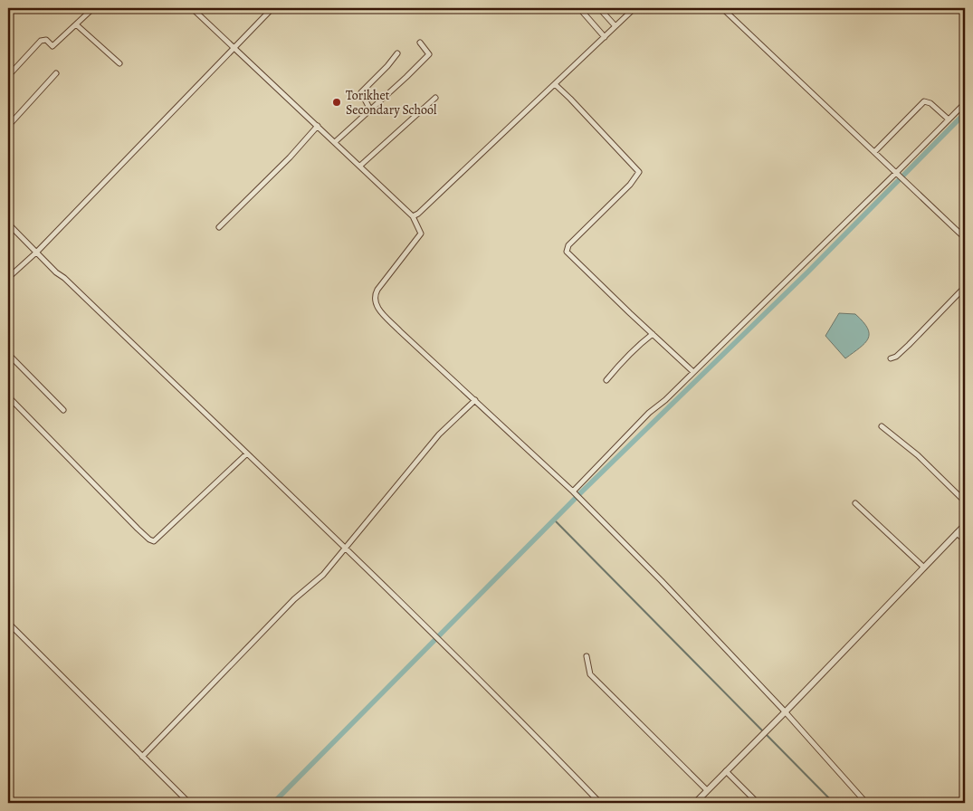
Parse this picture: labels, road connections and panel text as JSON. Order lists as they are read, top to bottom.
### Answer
{
  "places": ["Torikhet Secondary School"]
}
